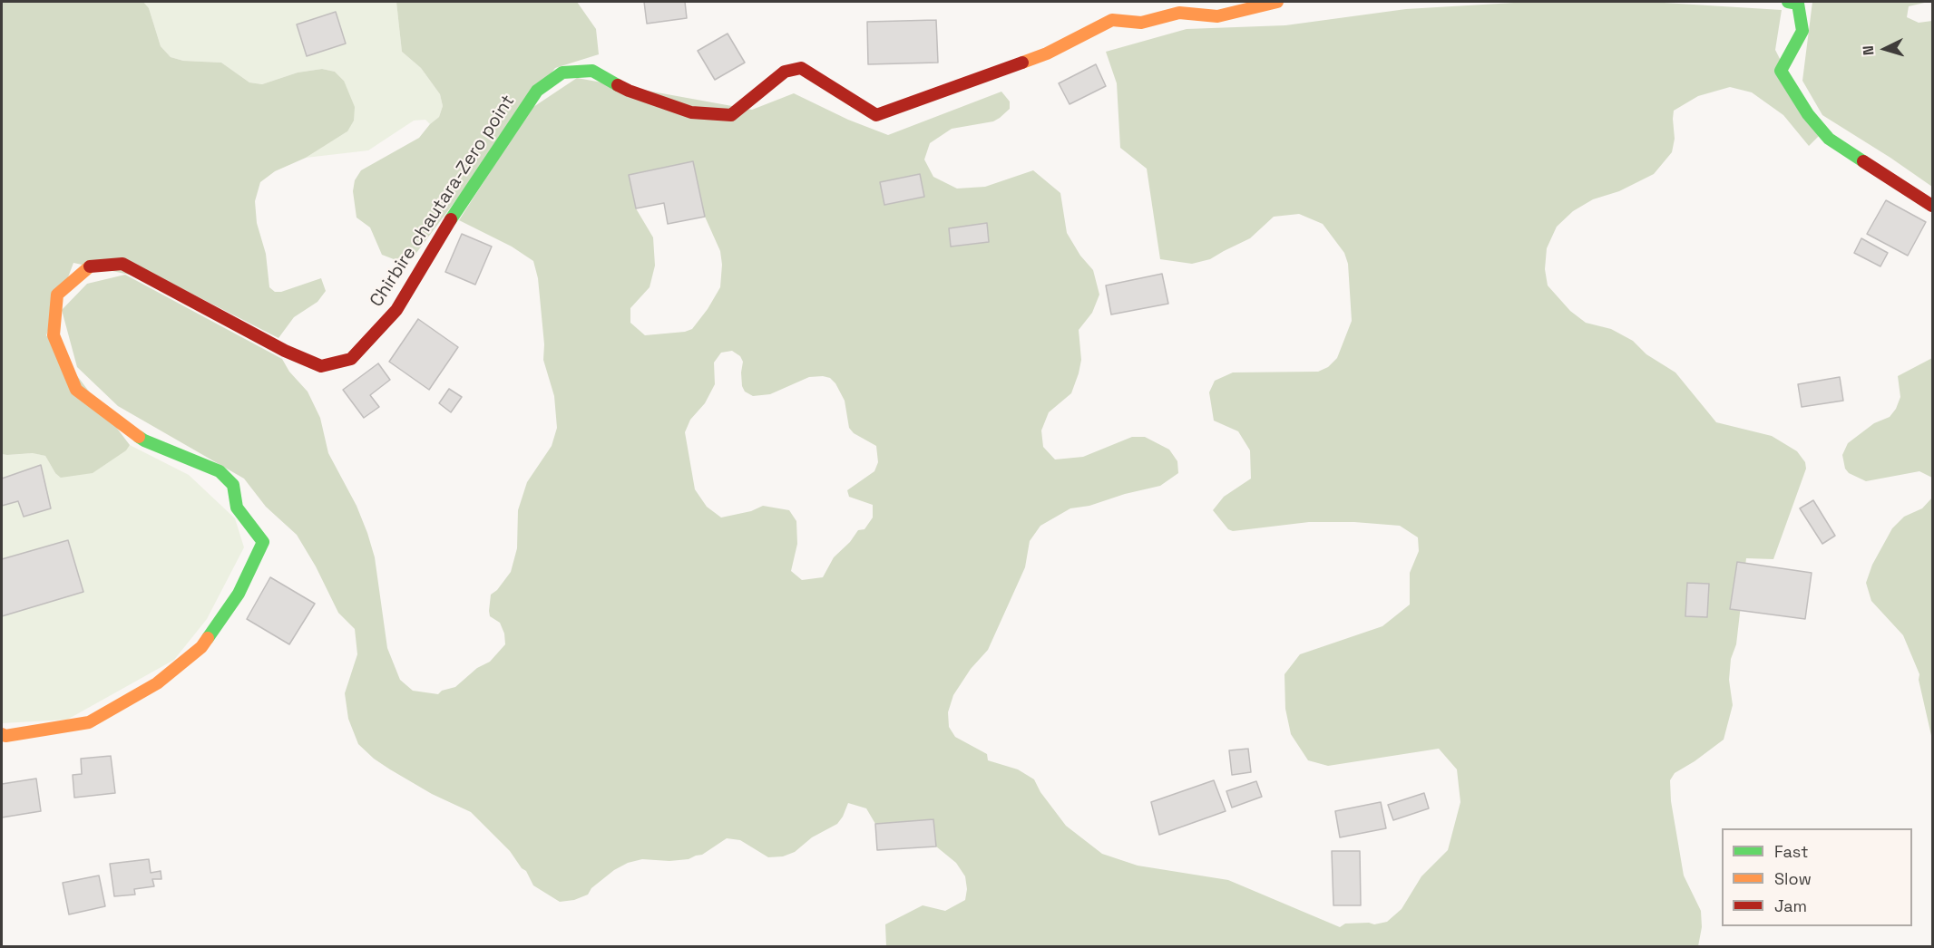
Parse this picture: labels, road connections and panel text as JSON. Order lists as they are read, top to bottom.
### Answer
{
  "streets": {
    "street": ["Chirbire chautara-Zero point"]
  },
  "legend": ["Fast", "Slow", "Jam"],
  "north": "left"
}
